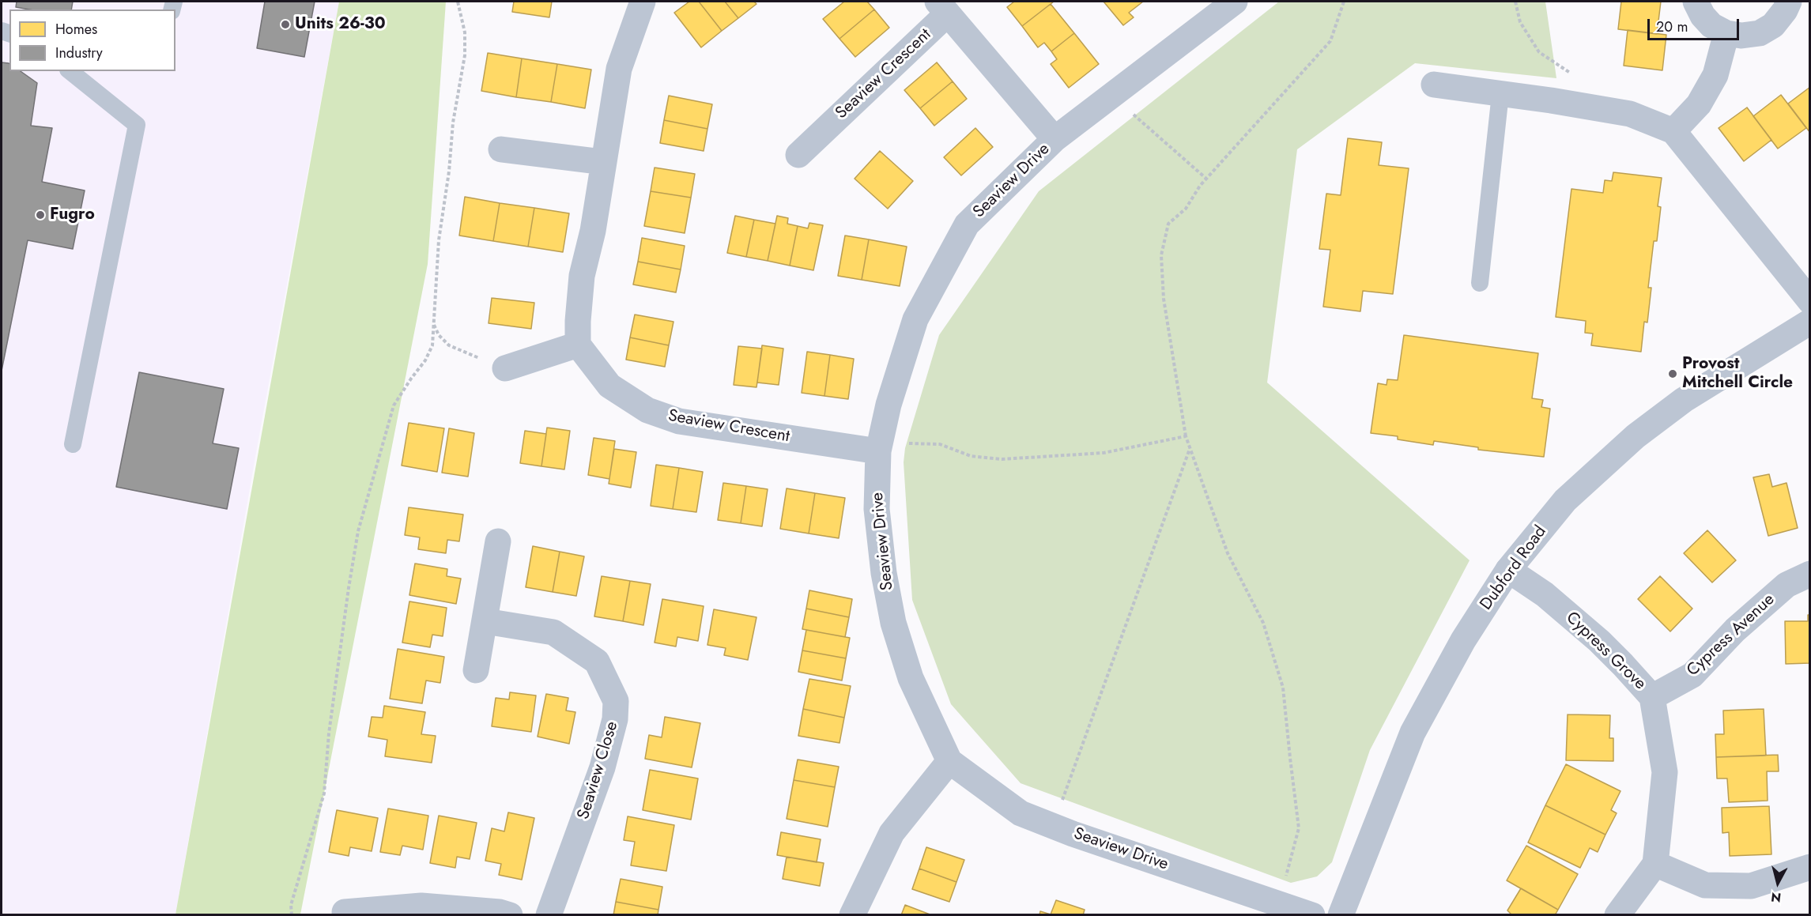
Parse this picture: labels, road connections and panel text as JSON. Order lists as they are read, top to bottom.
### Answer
{
  "streets": {
    "street": [
      "Seaview Crescent",
      "Seaview Drive",
      "Dubford Road",
      "Cypress Avenue",
      "Cypress Grove",
      "Seaview Close"
    ]
  },
  "crossings": [
    ["Seaview Crescent", "Seaview Drive"],
    ["Dubford Road", "Cypress Grove"],
    ["Cypress Avenue", "Cypress Grove"]
  ],
  "places": ["Units 26-30", "Fugro", "Provost Mitchell Circle"],
  "legend": ["Homes", "Industry"],
  "scale_bar": "20 m",
  "north": "bottom"
}
